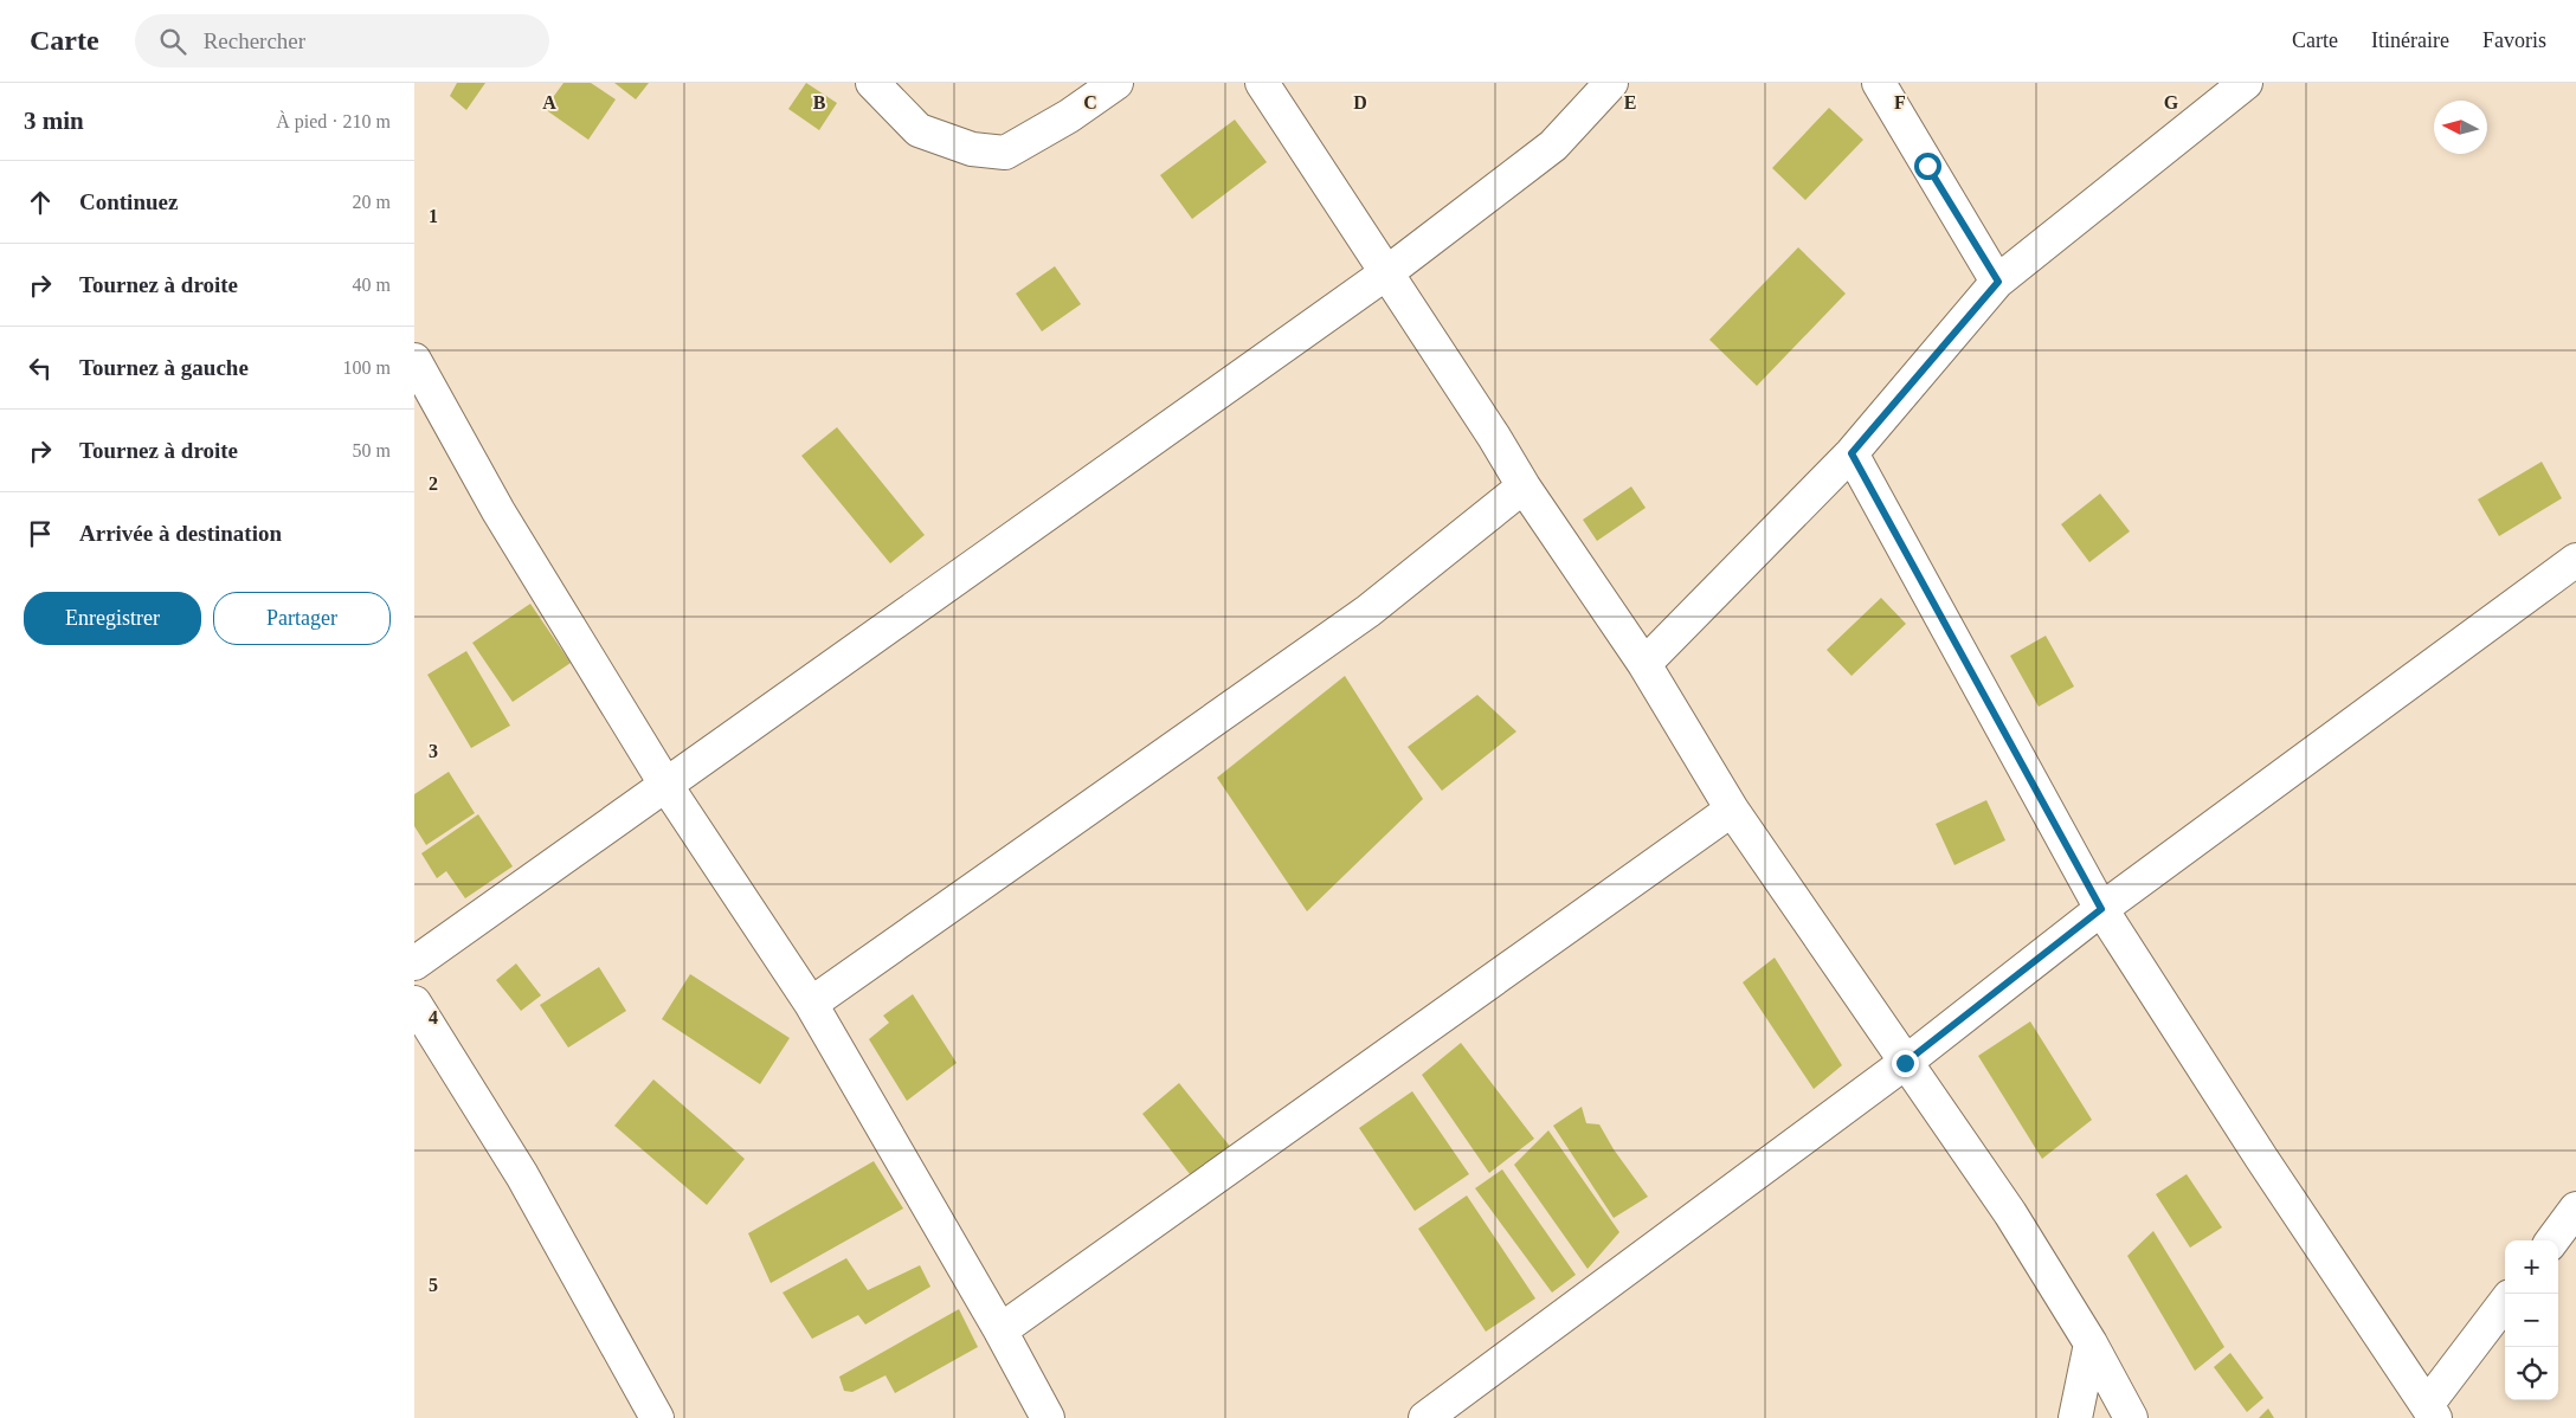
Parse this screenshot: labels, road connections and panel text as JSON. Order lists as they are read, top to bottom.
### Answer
{
  "north": "left",
  "page": {
    "header": "Carte",
    "search": "Rechercher",
    "nav": ["Carte", "Itinéraire", "Favoris"],
    "heading": ["3 min", "À pied · 210 m"],
    "list": [
      ["Continuez", "20 m"],
      ["Tournez à droite", "40 m"],
      ["Tournez à gauche", "100 m"],
      ["Tournez à droite", "50 m"],
      "Arrivée à destination"
    ],
    "buttons": ["Enregistrer", "Partager"],
    "map_buttons": ["+", "−"]
  },
  "grid": {
    "columns": [
      "A",
      "B",
      "C",
      "D",
      "E",
      "F",
      "G"
    ],
    "rows": [
      "1",
      "2",
      "3",
      "4",
      "5"
    ]
  }
}
